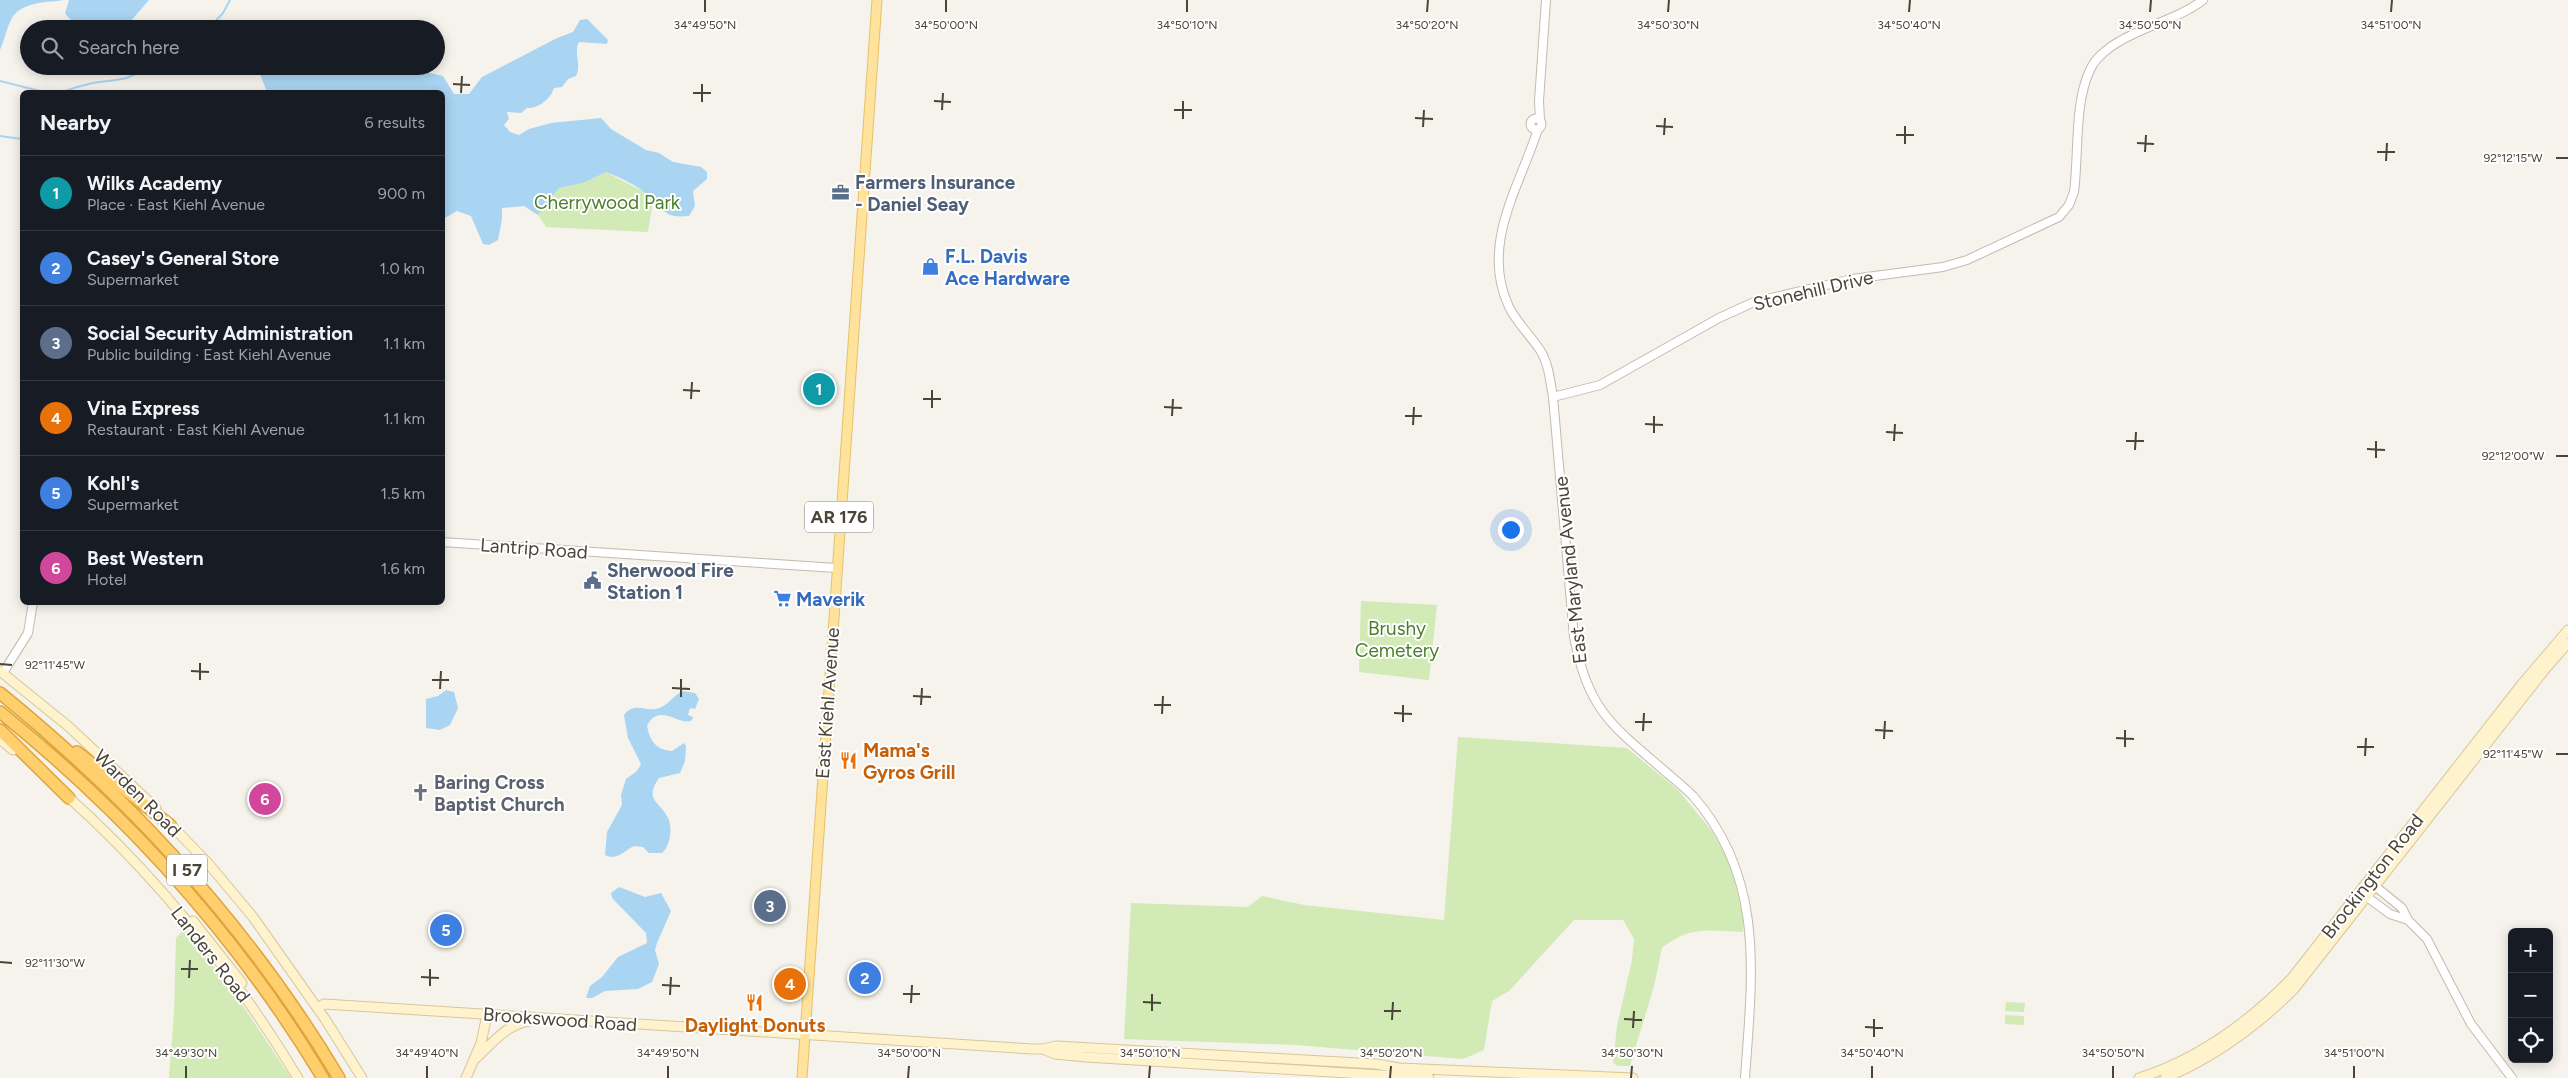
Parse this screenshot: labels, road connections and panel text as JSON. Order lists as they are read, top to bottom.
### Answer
{
  "streets": {
    "highway": ["I 57"],
    "main road": [
      "AR 176",
      "East Kiehl Avenue",
      "Warden Road",
      "Brockington Road",
      "Landers Road",
      "Brookswood Road"
    ],
    "street": ["Stonehill Drive", "Lantrip Road", "East Maryland Avenue"]
  },
  "crossings": [
    ["Stonehill Drive", "East Maryland Avenue"],
    ["Lantrip Road", "East Kiehl Avenue"],
    ["East Kiehl Avenue", "Brookswood Road"],
    ["Warden Road", "Brookswood Road"]
  ],
  "parks": ["Cherrywood Park", "Brushy Cemetery"],
  "places": {
    "office": ["Farmers Insurance - Daniel Seay"],
    "shop": ["F.L. Davis Ace Hardware"],
    "public building": ["Sherwood Fire Station 1"],
    "supermarket": ["Maverik"],
    "restaurant": ["Mama's Gyros Grill", "Daylight Donuts"],
    "church": ["Baring Cross Baptist Church"]
  },
  "page": {
    "search": "Search here",
    "heading": ["Nearby", "6 results"],
    "list": [
      {
        "mark": "1",
        "name": "Wilks Academy",
        "note": "Place · East Kiehl Avenue",
        "value": "900 m"
      },
      {
        "mark": "2",
        "name": "Casey's General Store",
        "note": "Supermarket",
        "value": "1.0 km"
      },
      {
        "mark": "3",
        "name": "Social Security Administration",
        "note": "Public building · East Kiehl Avenue",
        "value": "1.1 km"
      },
      {
        "mark": "4",
        "name": "Vina Express",
        "note": "Restaurant · East Kiehl Avenue",
        "value": "1.1 km"
      },
      {
        "mark": "5",
        "name": "Kohl's",
        "note": "Supermarket",
        "value": "1.5 km"
      },
      {
        "mark": "6",
        "name": "Best Western",
        "note": "Hotel",
        "value": "1.6 km"
      }
    ],
    "pins": [
      "1",
      "6",
      "3",
      "5",
      "2",
      "4"
    ],
    "map_buttons": ["+", "−"]
  },
  "coordinates": [
    "34°49'50\"N",
    "34°50'00\"N",
    "34°50'10\"N",
    "34°50'20\"N",
    "34°50'30\"N",
    "34°50'40\"N",
    "34°50'50\"N",
    "34°51'00\"N",
    "92°12'15\"W",
    "92°12'00\"W",
    "92°11'45\"W",
    "92°11'30\"W",
    "34°49'30\"N",
    "34°49'40\"N"
  ]
}
